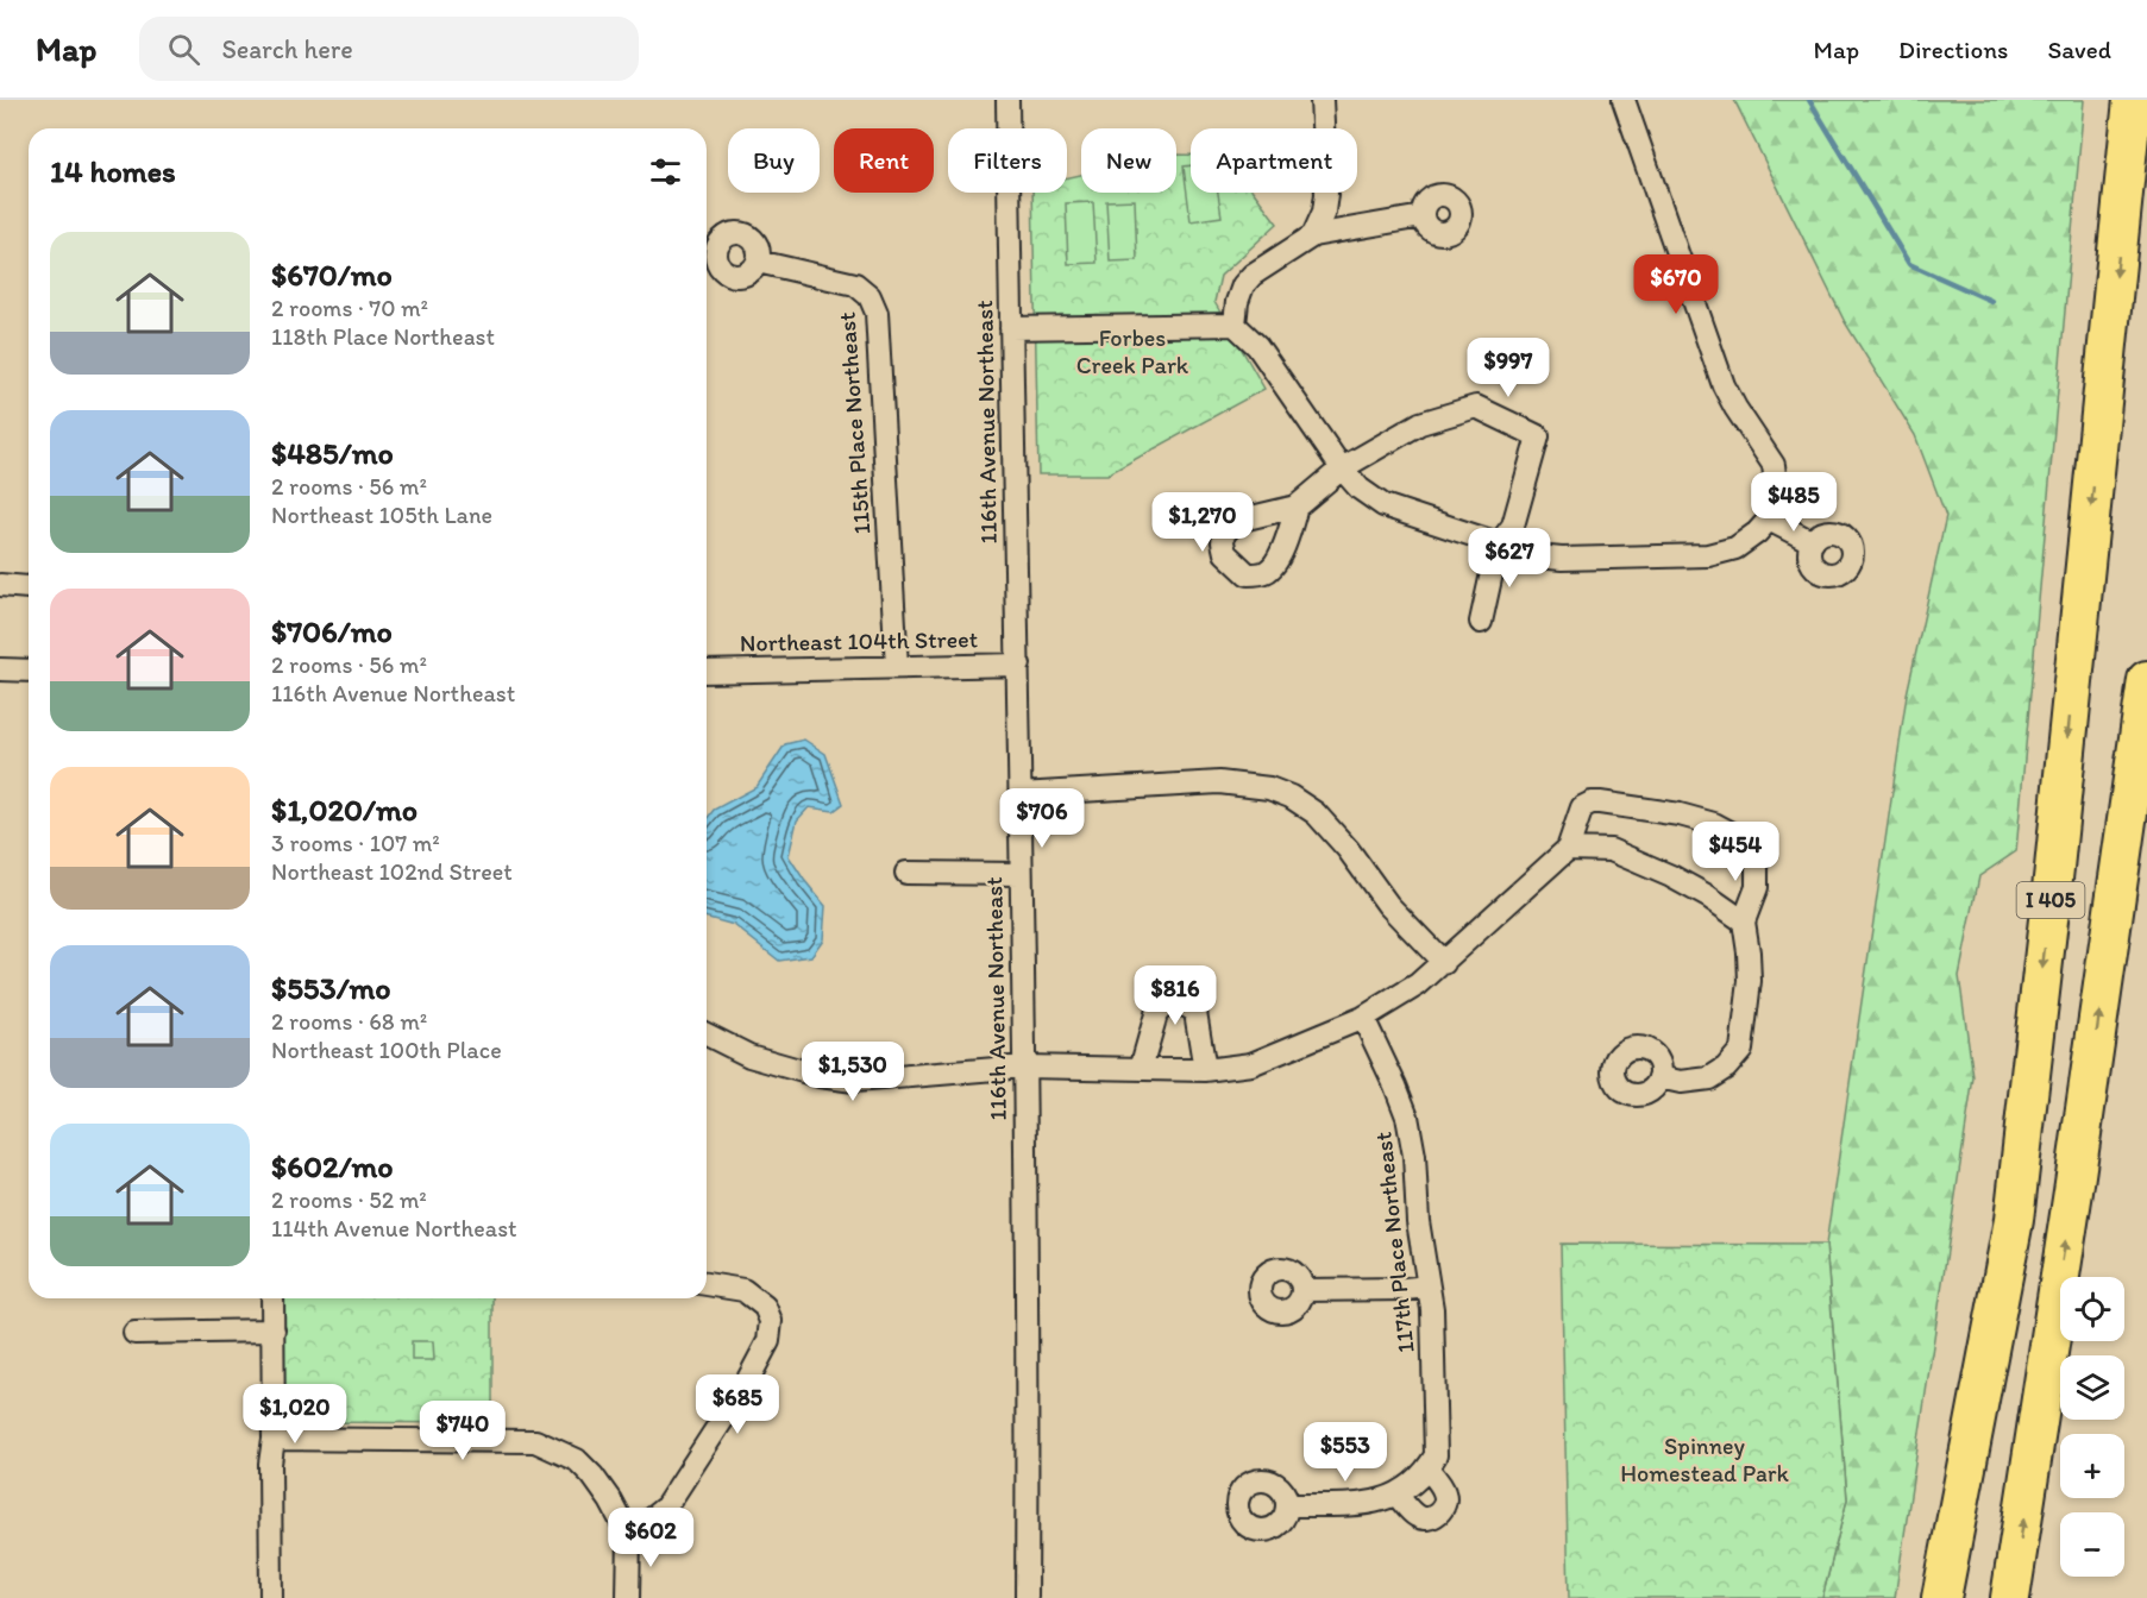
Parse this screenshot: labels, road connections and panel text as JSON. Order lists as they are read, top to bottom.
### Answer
{
  "streets": {
    "highway": ["I 405"],
    "street": [
      "116th Avenue Northeast",
      "115th Place Northeast",
      "Northeast 104th Street",
      "117th Place Northeast"
    ]
  },
  "crossings": [
    ["116th Avenue Northeast", "Northeast 104th Street"],
    ["115th Place Northeast", "Northeast 104th Street"]
  ],
  "parks": ["Forbes Creek Park", "Spinney Homestead Park"],
  "page": {
    "header": "Map",
    "search": "Search here",
    "nav": ["Map", "Directions", "Saved"],
    "chip": [
      "Buy",
      "Rent",
      "Filters",
      "New",
      "Apartment"
    ],
    "heading": "14 homes",
    "list": [
      {
        "name": "$670/mo",
        "note": "2 rooms · 70 m² · 118th Place Northeast"
      },
      {
        "name": "$485/mo",
        "note": "2 rooms · 56 m² · Northeast 105th Lane"
      },
      {
        "name": "$706/mo",
        "note": "2 rooms · 56 m² · 116th Avenue Northeast"
      },
      {
        "name": "$1,020/mo",
        "note": "3 rooms · 107 m² · Northeast 102nd Street"
      },
      {
        "name": "$553/mo",
        "note": "2 rooms · 68 m² · Northeast 100th Place"
      },
      {
        "name": "$602/mo",
        "note": "2 rooms · 52 m² · 114th Avenue Northeast"
      }
    ],
    "price": [
      "$670",
      "$997",
      "$485",
      "$1,270",
      "$627",
      "$706",
      "$454",
      "$816",
      "$1,530",
      "$685",
      "$1,020",
      "$740",
      "$553",
      "$602"
    ],
    "map_buttons": ["+", "−"]
  }
}
